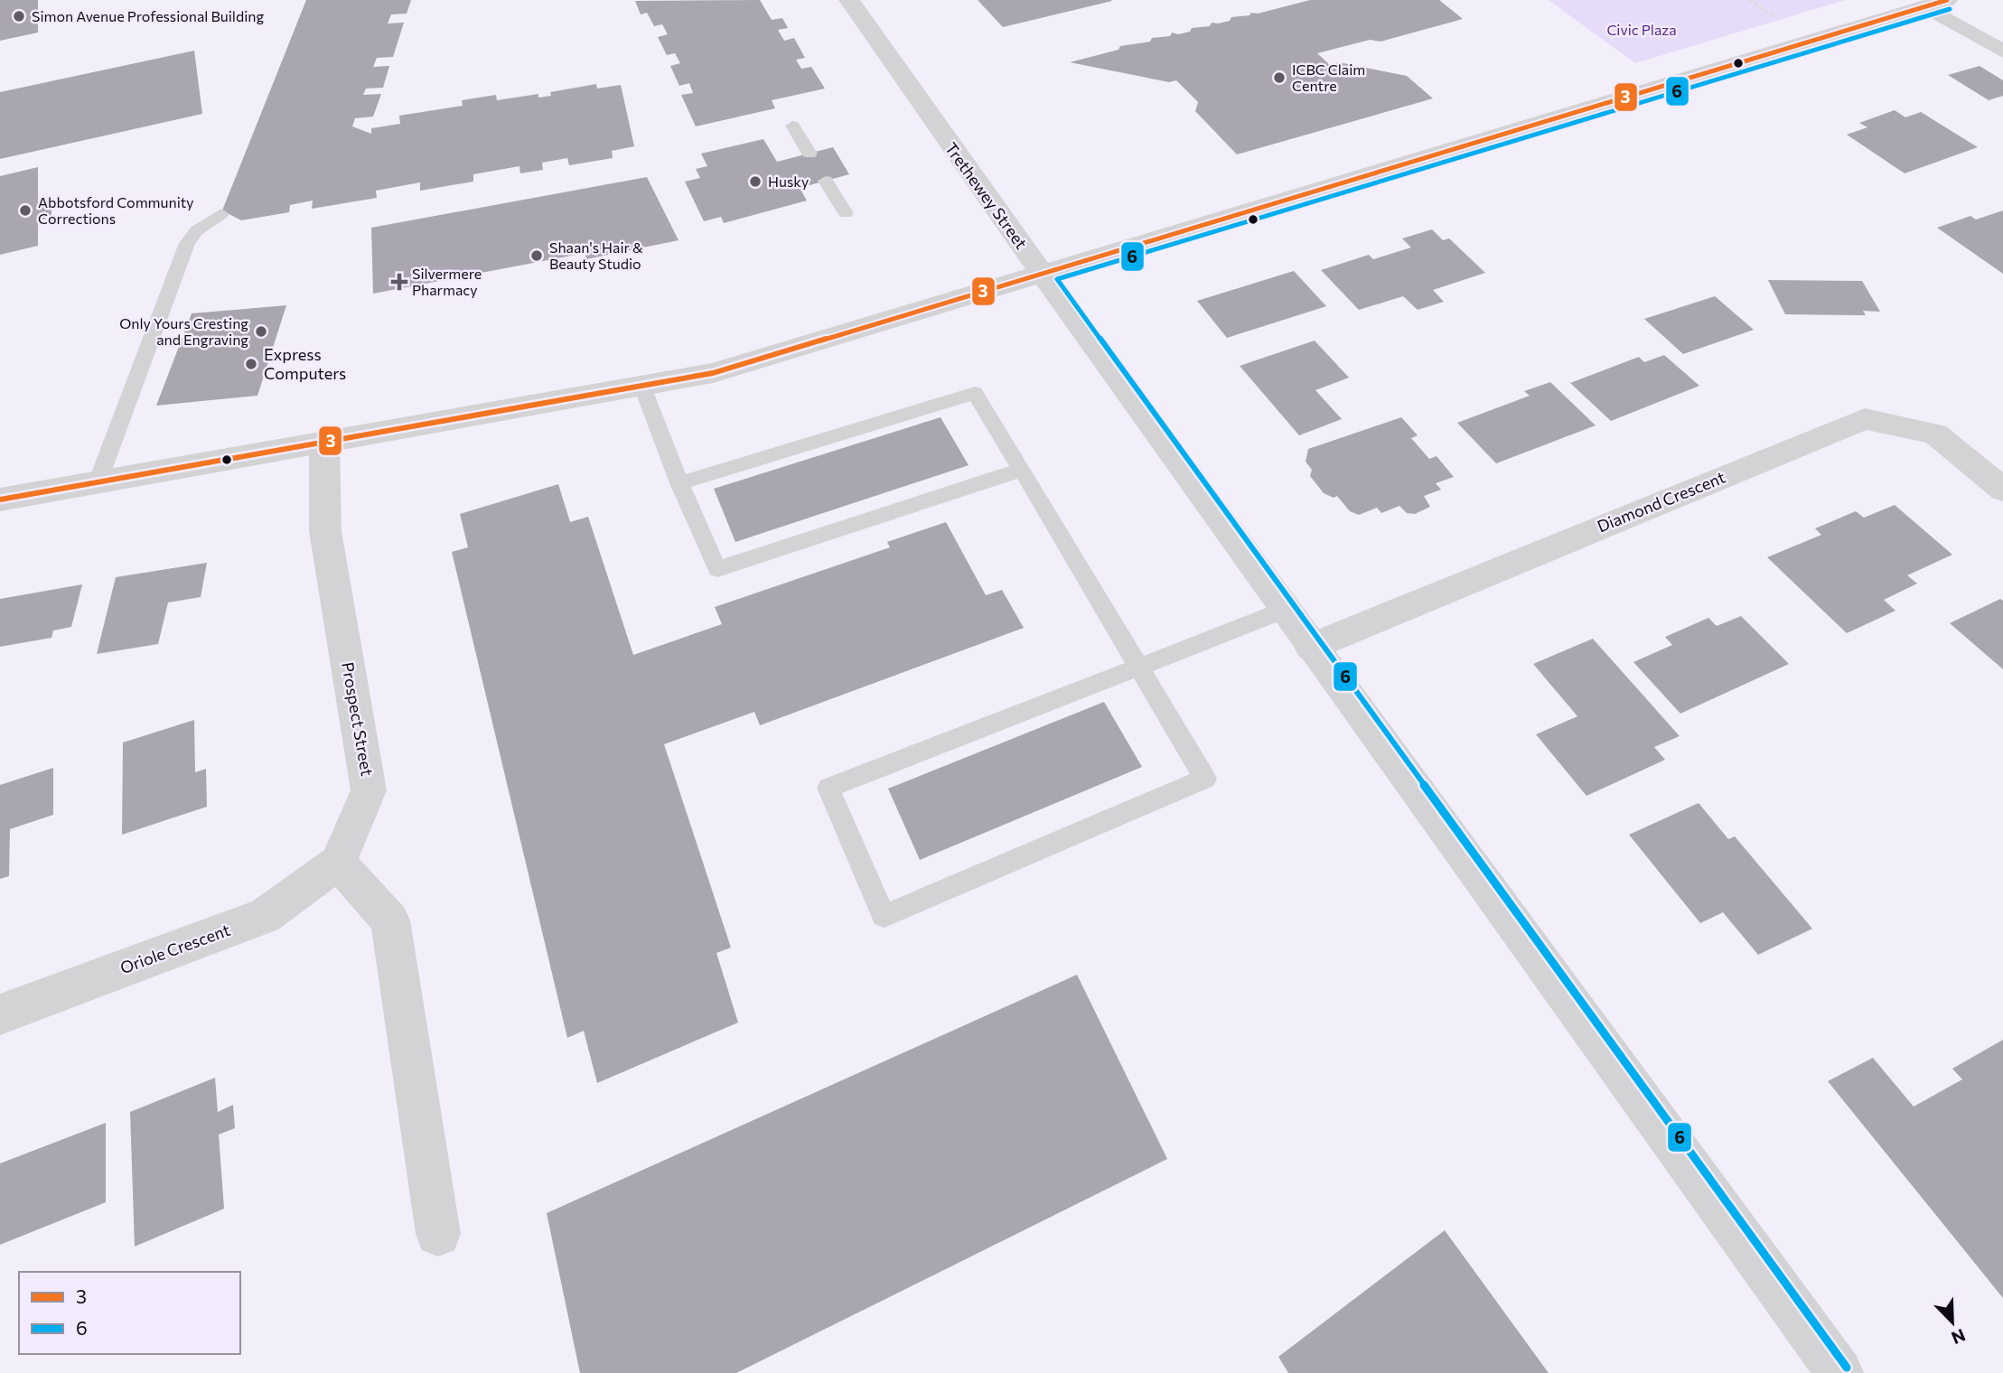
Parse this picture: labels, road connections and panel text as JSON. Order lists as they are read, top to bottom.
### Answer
{
  "streets": {
    "main road": [
      "Trethewey Street",
      "Diamond Crescent",
      "Prospect Street",
      "Oriole Crescent"
    ]
  },
  "crossings": [
    ["Trethewey Street", "Diamond Crescent"],
    ["Prospect Street", "Oriole Crescent"]
  ],
  "parks": ["Civic Plaza"],
  "places": {
    "other": [
      "Simon Avenue Professional Building",
      "ICBC Claim Centre",
      "Husky",
      "Abbotsford Community Corrections",
      "Shaan's Hair & Beauty Studio",
      "Only Yours Cresting and Engraving",
      "Express Computers"
    ],
    "health": ["Silvermere Pharmacy"]
  },
  "lines": ["transit line 3", "transit line 6"],
  "legend": ["3", "6"],
  "north": "bottom right"
}
